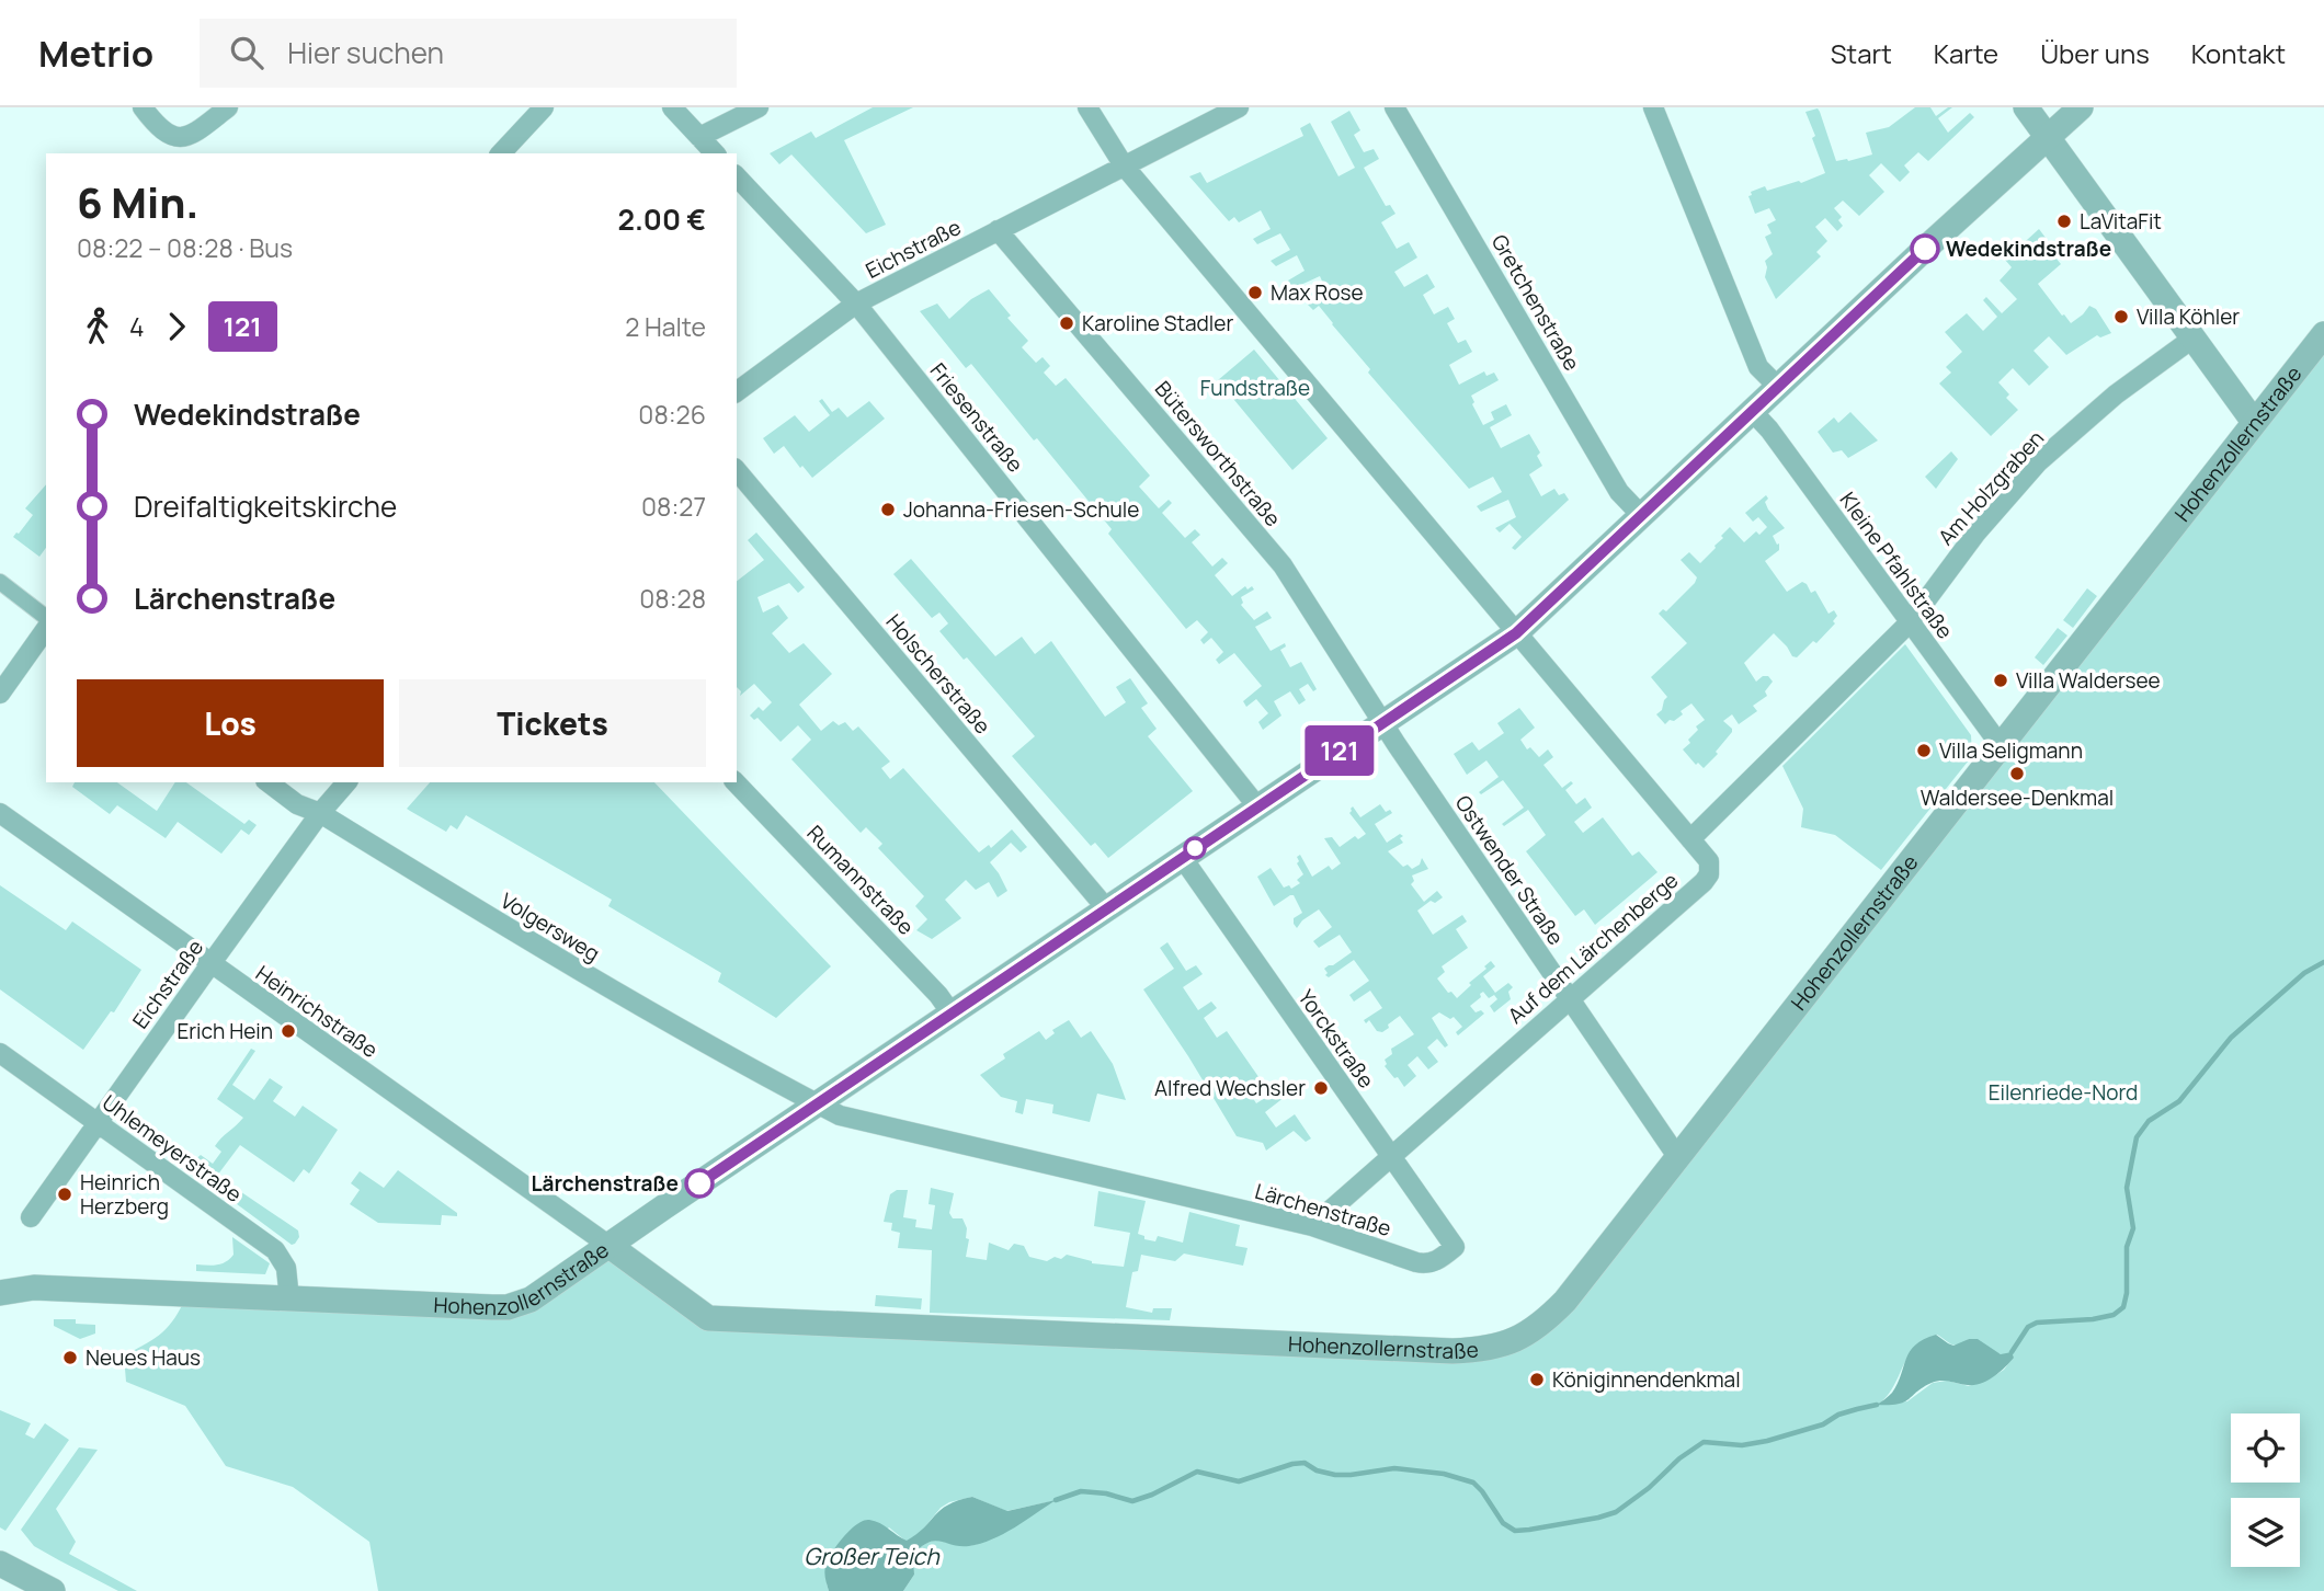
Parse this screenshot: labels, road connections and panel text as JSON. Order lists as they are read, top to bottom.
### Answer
{
  "streets": {
    "street": [
      "Eichstraße",
      "Gretchenstraße",
      "Friesenstraße",
      "Hohenzollernstraße",
      "Bütersworthstraße",
      "Am Holzgraben",
      "Kleine Pfahlstraße",
      "Holscherstraße",
      "Ostwender Straße",
      "Rumannstraße",
      "Volgersweg",
      "Auf dem Lärchenberge",
      "Heinrichstraße",
      "Yorckstraße",
      "Uhlemeyerstraße",
      "Lärchenstraße"
    ]
  },
  "crossings": [
    ["Eichstraße", "Friesenstraße"],
    ["Eichstraße", "Bütersworthstraße"],
    ["Eichstraße", "Volgersweg"],
    ["Eichstraße", "Heinrichstraße"],
    ["Eichstraße", "Uhlemeyerstraße"],
    ["Hohenzollernstraße", "Kleine Pfahlstraße"],
    ["Hohenzollernstraße", "Ostwender Straße"],
    ["Hohenzollernstraße", "Heinrichstraße"],
    ["Hohenzollernstraße", "Uhlemeyerstraße"],
    ["Bütersworthstraße", "Ostwender Straße"],
    ["Am Holzgraben", "Kleine Pfahlstraße"],
    ["Ostwender Straße", "Auf dem Lärchenberge"],
    ["Volgersweg", "Lärchenstraße"],
    ["Auf dem Lärchenberge", "Yorckstraße"],
    ["Auf dem Lärchenberge", "Lärchenstraße"],
    ["Yorckstraße", "Lärchenstraße"]
  ],
  "water": ["Großer Teich"],
  "parks": ["Fundstraße", "Eilenriede-Nord"],
  "places": [
    "LaVitaFit",
    "Wedekindstraße",
    "Max Rose",
    "Villa Köhler",
    "Karoline Stadler",
    "Johanna-Friesen-Schule",
    "Villa Waldersee",
    "Villa Seligmann",
    "Waldersee-Denkmal",
    "Erich Hein",
    "Alfred Wechsler",
    "Lärchenstraße",
    "Heinrich Herzberg",
    "Neues Haus",
    "Königinnendenkmal"
  ],
  "lines": ["bus line 121"],
  "page": {
    "header": "Metrio",
    "search": "Hier suchen",
    "nav": [
      "Start",
      "Karte",
      "Über uns",
      "Kontakt"
    ],
    "on_map": "121",
    "heading": ["6 Min.", "08:22 – 08:28 · Bus", "2.00 €"],
    "legs": ["4", "121", "2 Halte"],
    "list": [
      {
        "name": "Wedekindstraße",
        "value": "08:26"
      },
      {
        "name": "Dreifaltigkeitskirche",
        "value": "08:27"
      },
      {
        "name": "Lärchenstraße",
        "value": "08:28"
      }
    ],
    "buttons": ["Los", "Tickets"]
  }
}
